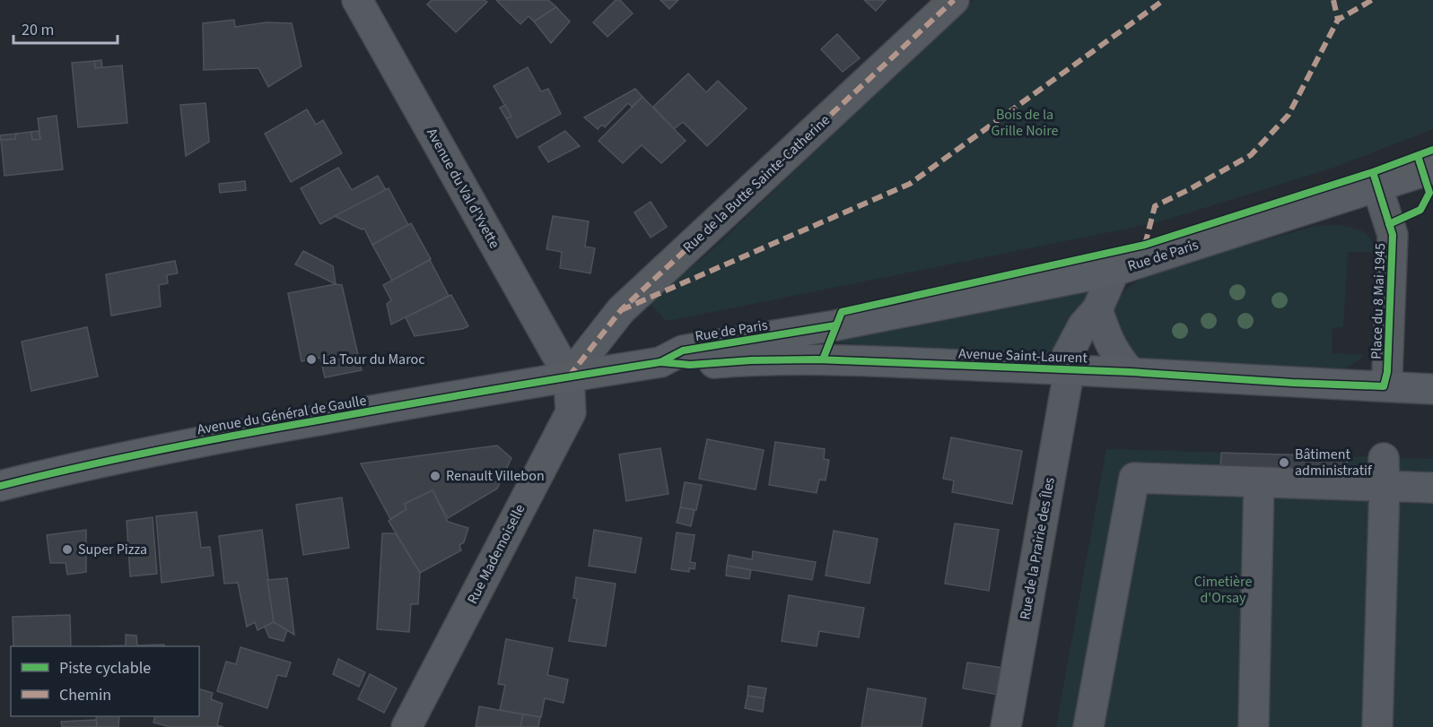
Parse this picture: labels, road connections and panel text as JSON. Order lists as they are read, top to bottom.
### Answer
{
  "streets": {
    "main road": ["Rue de Paris", "Avenue Saint-Laurent", "Avenue du Général de Gaulle"],
    "street": [
      "Rue de la Butte Sainte-Catherine",
      "Avenue du Val d'Yvette",
      "Place du 8 Mai 1945",
      "Rue de la Prairie des Îles",
      "Rue Mademoiselle"
    ]
  },
  "crossings": [
    ["Rue de la Butte Sainte-Catherine", "Avenue du Val d'Yvette"],
    ["Rue de la Butte Sainte-Catherine", "Rue de Paris"],
    ["Rue de la Butte Sainte-Catherine", "Avenue du Général de Gaulle"],
    ["Rue de la Butte Sainte-Catherine", "Rue Mademoiselle"],
    ["Avenue du Val d'Yvette", "Rue de Paris"],
    ["Avenue du Val d'Yvette", "Avenue du Général de Gaulle"],
    ["Avenue du Val d'Yvette", "Rue Mademoiselle"],
    ["Rue de Paris", "Place du 8 Mai 1945"],
    ["Rue de Paris", "Avenue Saint-Laurent"],
    ["Rue de Paris", "Avenue du Général de Gaulle"],
    ["Rue de Paris", "Rue de la Prairie des Îles"],
    ["Rue de Paris", "Rue Mademoiselle"],
    ["Place du 8 Mai 1945", "Avenue Saint-Laurent"],
    ["Avenue Saint-Laurent", "Rue de la Prairie des Îles"],
    ["Avenue du Général de Gaulle", "Rue Mademoiselle"]
  ],
  "parks": ["Bois de la Grille Noire", "Cimetière d'Orsay"],
  "places": [
    "La Tour du Maroc",
    "Bâtiment administratif",
    "Renault Villebon",
    "Super Pizza"
  ],
  "legend": ["Piste cyclable", "Chemin"],
  "scale_bar": "20 m"
}
